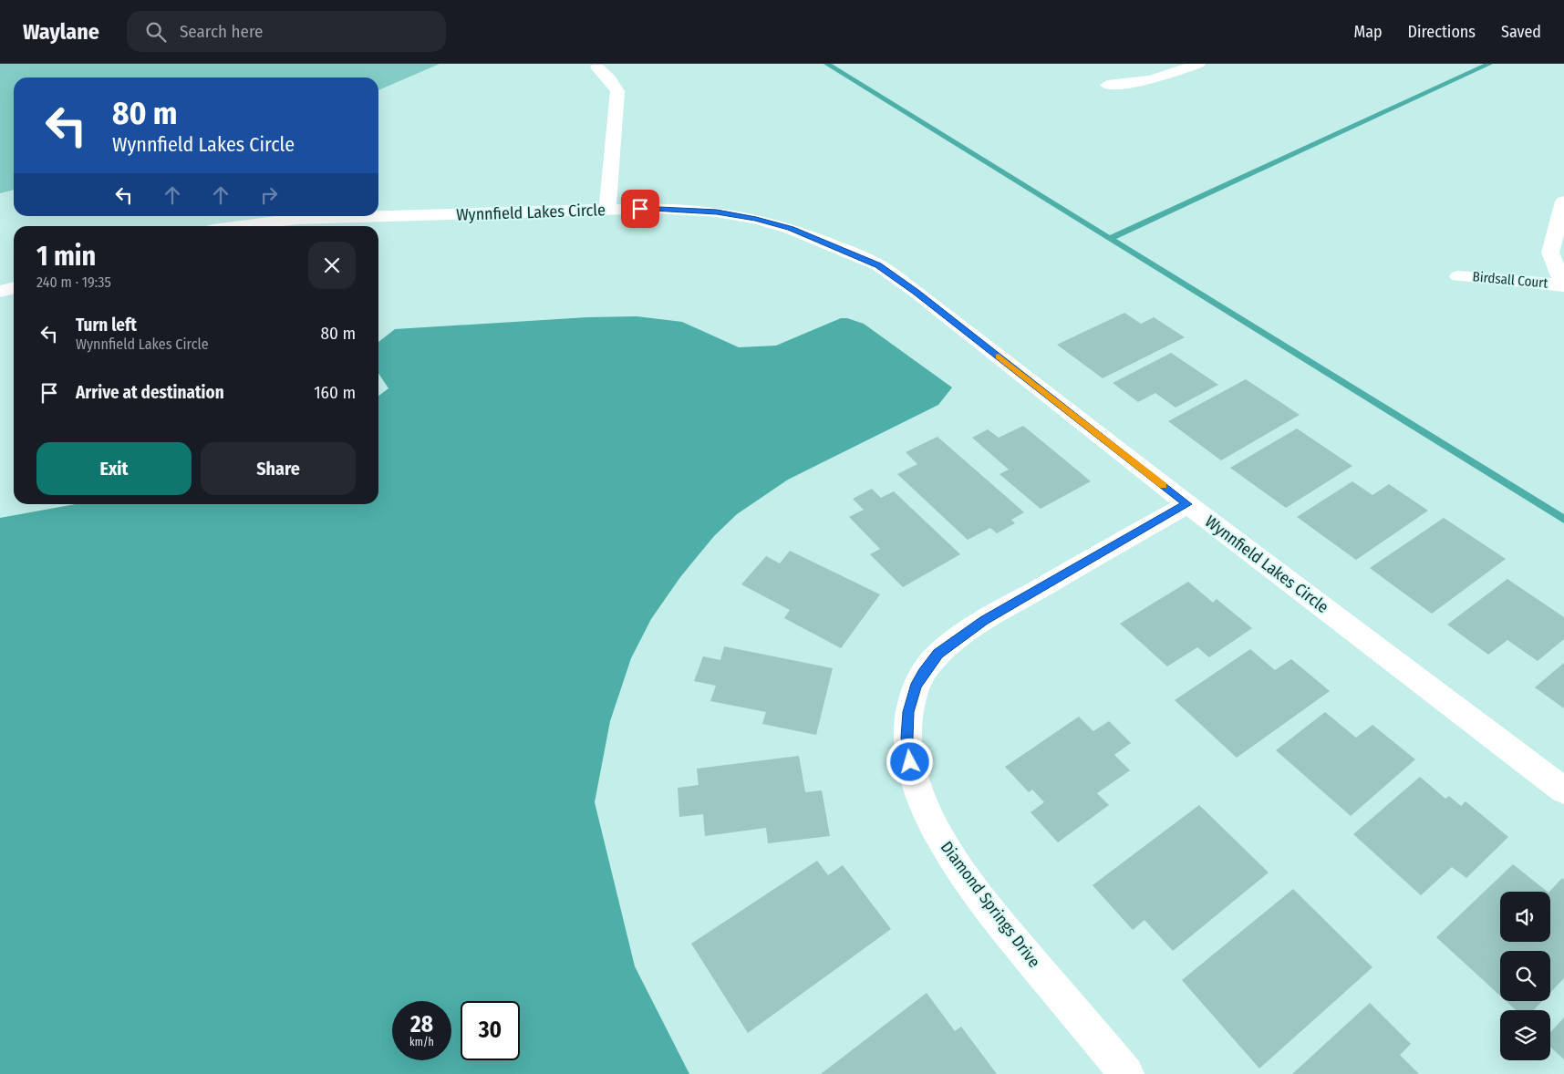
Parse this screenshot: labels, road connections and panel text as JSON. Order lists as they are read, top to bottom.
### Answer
{
  "streets": {
    "street": ["Wynnfield Lakes Circle", "Birdsall Court", "Diamond Springs Drive"]
  },
  "crossings": [
    ["Wynnfield Lakes Circle", "Diamond Springs Drive"]
  ],
  "page": {
    "header": "Waylane",
    "search": "Search here",
    "nav": ["Map", "Directions", "Saved"],
    "turn": ["80 m", "Wynnfield Lakes Circle"],
    "heading": ["1 min", "240 m · 19:35"],
    "list": [
      {
        "name": "Turn left",
        "note": "Wynnfield Lakes Circle",
        "value": "80 m"
      },
      {
        "name": "Arrive at destination",
        "value": "160 m"
      }
    ],
    "buttons": ["Exit", "Share"],
    "speed": "28 km/h",
    "limit": "30"
  }
}
